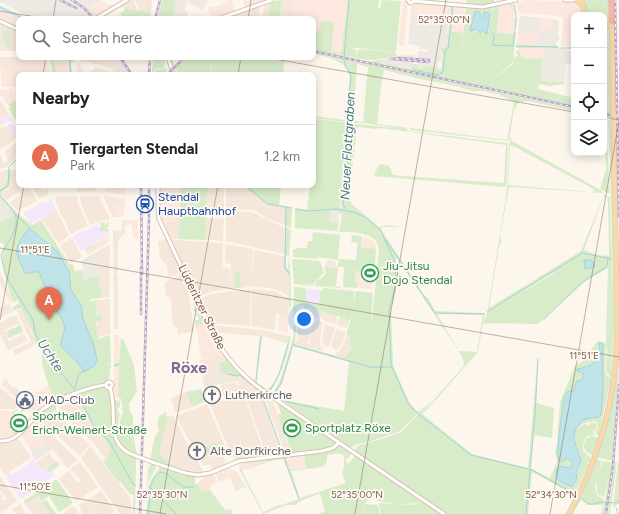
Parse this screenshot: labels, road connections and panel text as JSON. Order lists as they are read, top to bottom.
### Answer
{
  "streets": {
    "main road": ["Lüderitzer Straße"]
  },
  "districts": ["Röxe"],
  "water": ["Neuer Flottgraben", "Uchte"],
  "places": {
    "station": ["Stendal Hauptbahnhof"],
    "sports": ["Jiu-Jitsu Dojo Stendal", "Sporthalle Erich-Weinert-Straße", "Sportplatz Röxe"],
    "church": ["Lutherkirche", "Alte Dorfkirche"],
    "public building": ["MAD-Club"]
  },
  "page": {
    "map_buttons": ["+", "−"],
    "search": "Search here",
    "heading": "Nearby",
    "list": [
      {
        "mark": "A",
        "name": "Tiergarten Stendal",
        "note": "Park",
        "value": "1.2 km"
      }
    ],
    "pins": "A"
  },
  "coordinates": [
    "52°35'00\"N",
    "11°51'E",
    "11°50'E",
    "52°35'30\"N",
    "52°34'30\"N"
  ]
}
